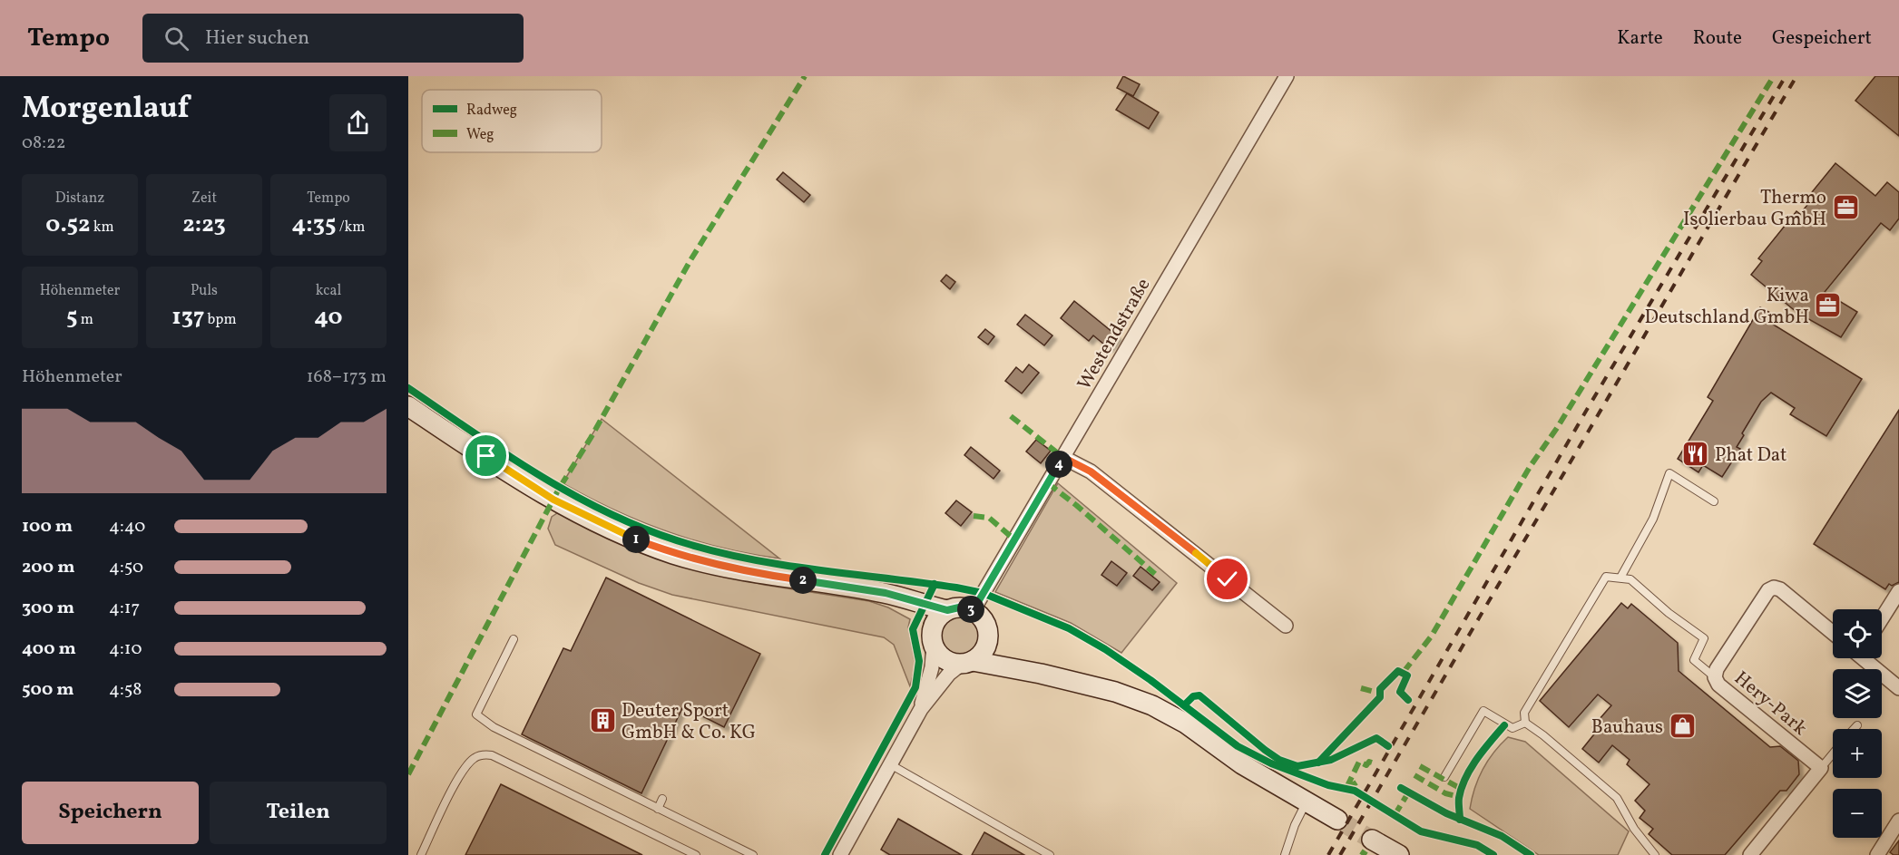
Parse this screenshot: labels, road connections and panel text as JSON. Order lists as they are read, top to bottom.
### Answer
{
  "streets": {
    "street": ["Westendstraße", "Hery-Park"]
  },
  "places": {
    "office": ["Thermo Isolierbau GmbH", "Kiwa Deutschland GmbH"],
    "restaurant": ["Phat Dat"],
    "building": ["Deuter Sport GmbH & Co. KG"],
    "shop": ["Bauhaus"]
  },
  "legend": ["Radweg", "Weg"],
  "page": {
    "header": "Tempo",
    "search": "Hier suchen",
    "nav": ["Karte", "Route", "Gespeichert"],
    "heading": ["Morgenlauf", "08:22"],
    "stats": [
      ["Distanz", "0.52 km"],
      ["Zeit", "2:23"],
      ["Tempo", "4:35 /km"],
      ["Höhenmeter", "5 m"],
      ["Puls", "137 bpm"],
      ["kcal", "40"]
    ],
    "chart": ["Höhenmeter", "168–173 m"],
    "pins": [
      "4",
      "1",
      "2",
      "3"
    ],
    "list": [
      {
        "name": "100 m",
        "note": "4:40"
      },
      {
        "name": "200 m",
        "note": "4:50"
      },
      {
        "name": "300 m",
        "note": "4:17"
      },
      {
        "name": "400 m",
        "note": "4:10"
      },
      {
        "name": "500 m",
        "note": "4:58"
      }
    ],
    "map_buttons": ["+", "−"],
    "buttons": ["Speichern", "Teilen"]
  }
}
